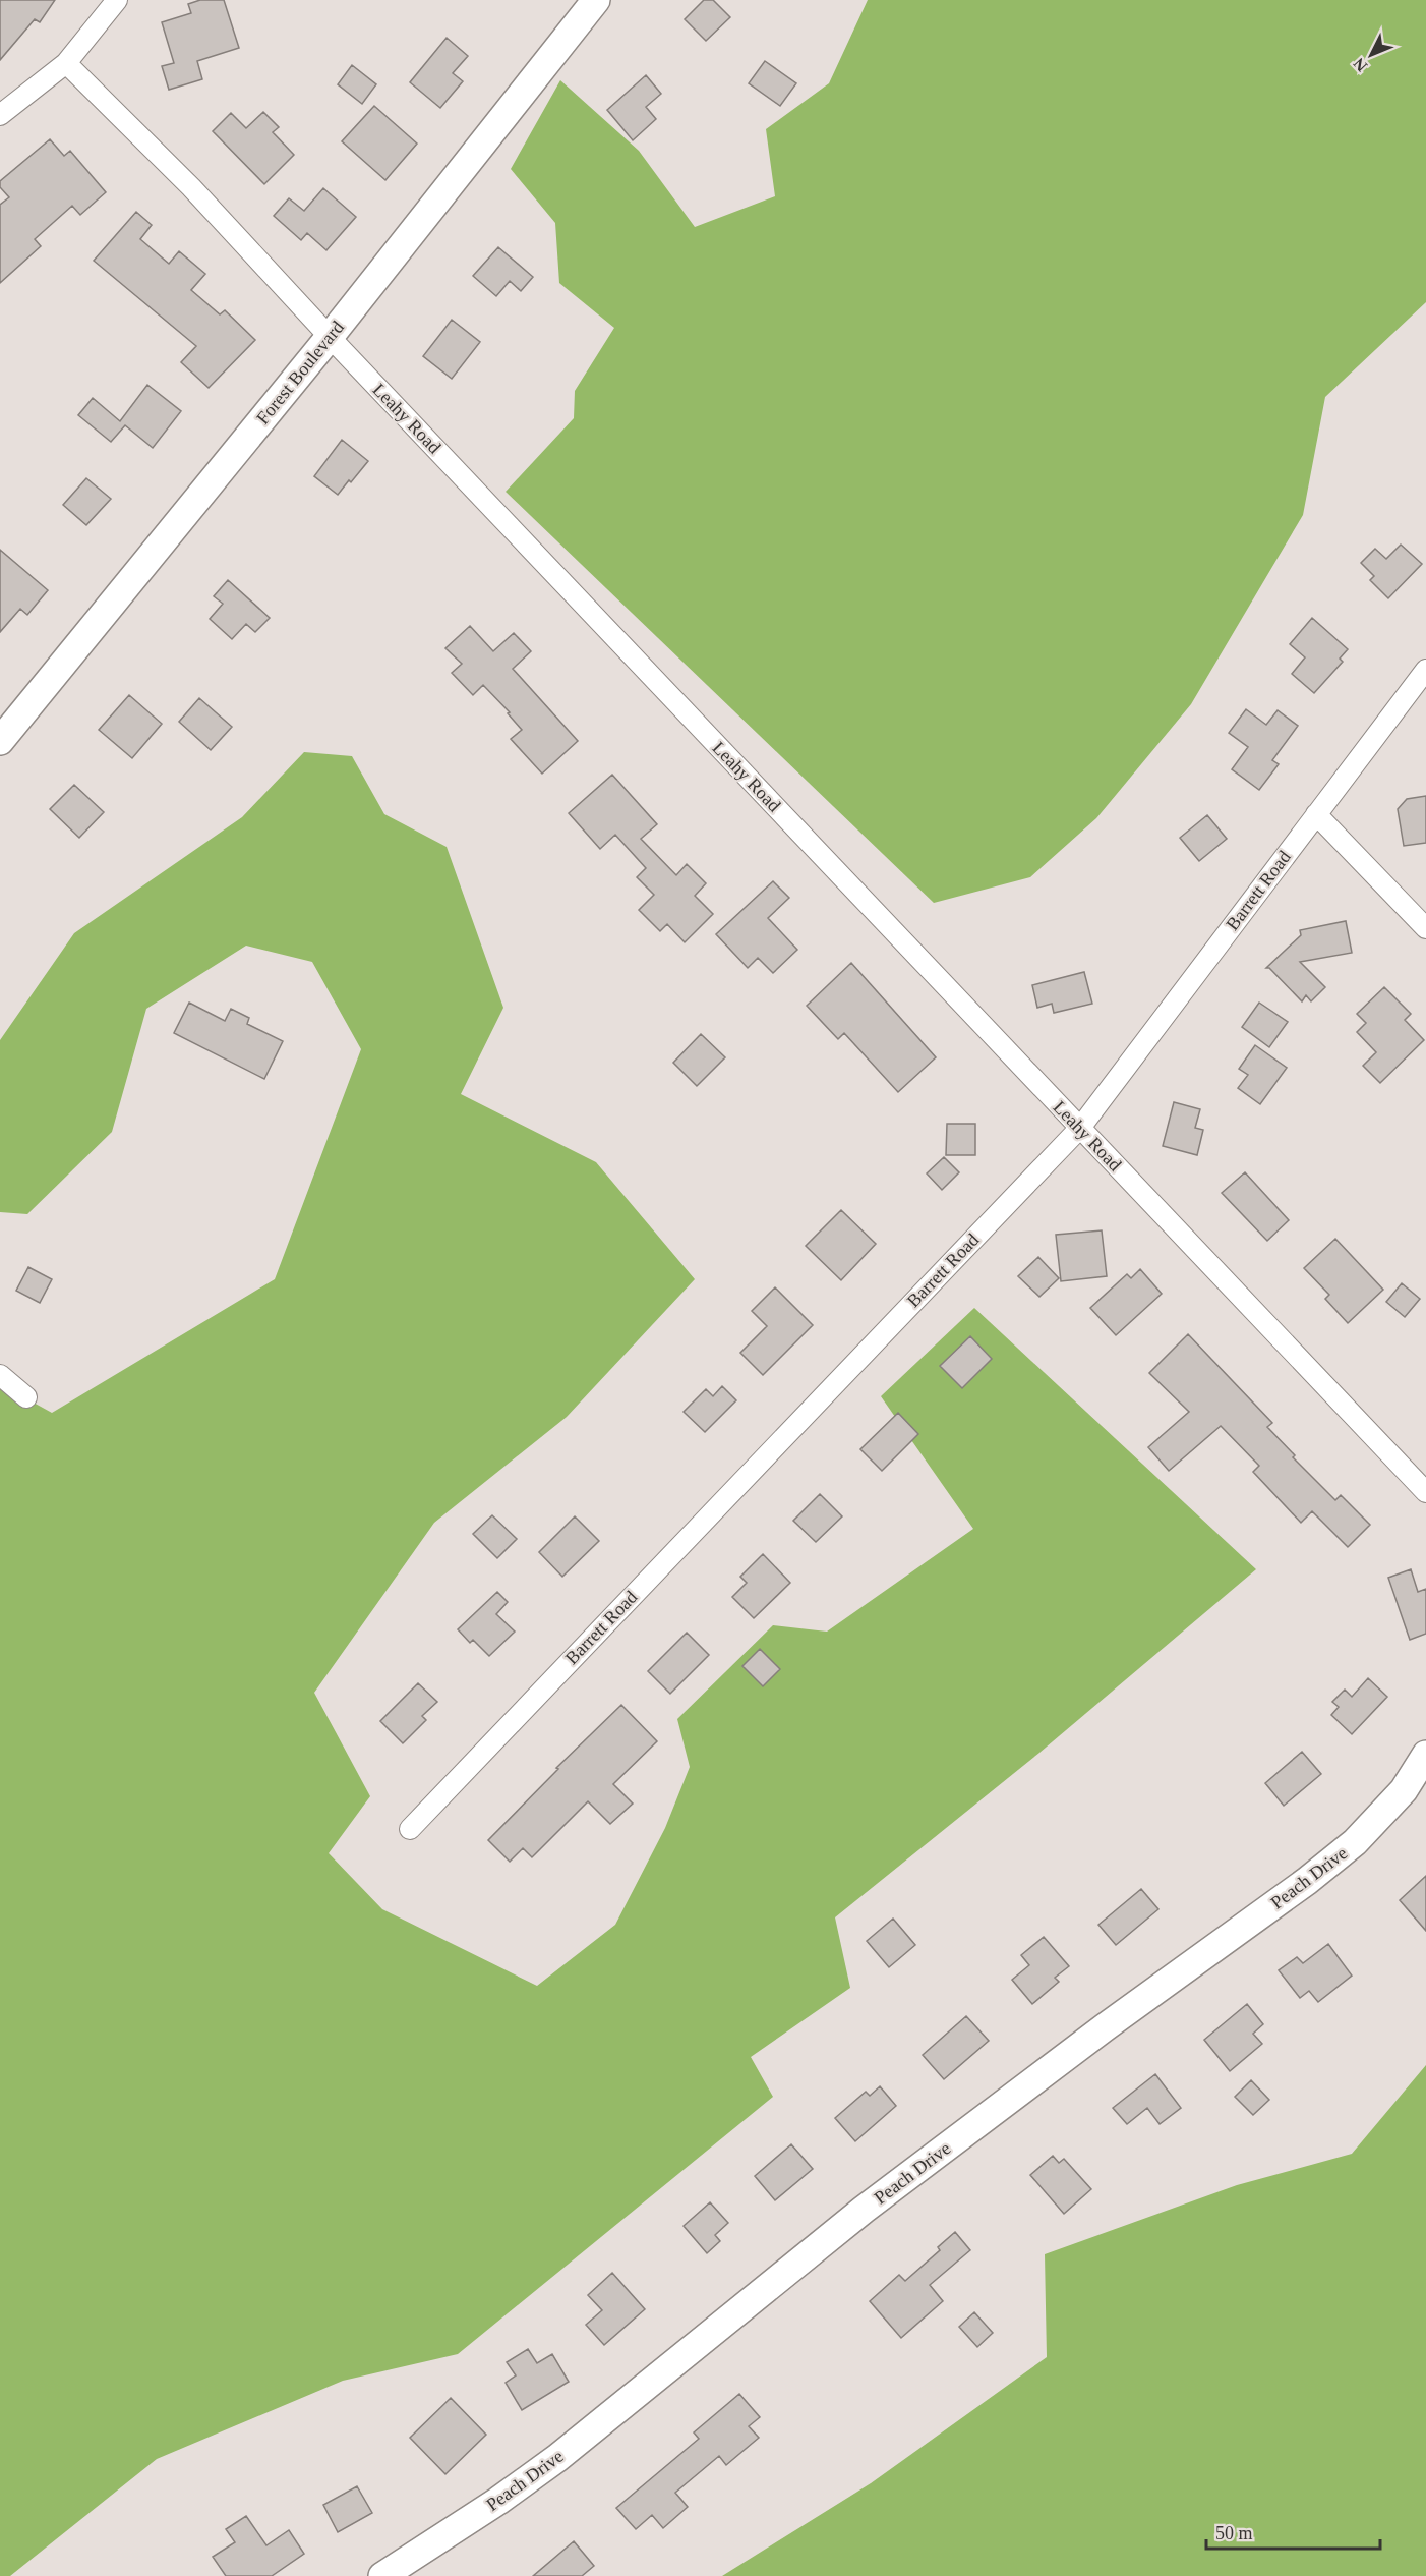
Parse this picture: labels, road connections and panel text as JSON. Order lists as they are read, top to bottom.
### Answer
{
  "streets": {
    "main road": ["Forest Boulevard", "Peach Drive"],
    "street": ["Leahy Road", "Barrett Road"]
  },
  "crossings": [
    ["Forest Boulevard", "Leahy Road"],
    ["Leahy Road", "Barrett Road"]
  ],
  "scale_bar": "50 m",
  "north": "bottom left"
}
